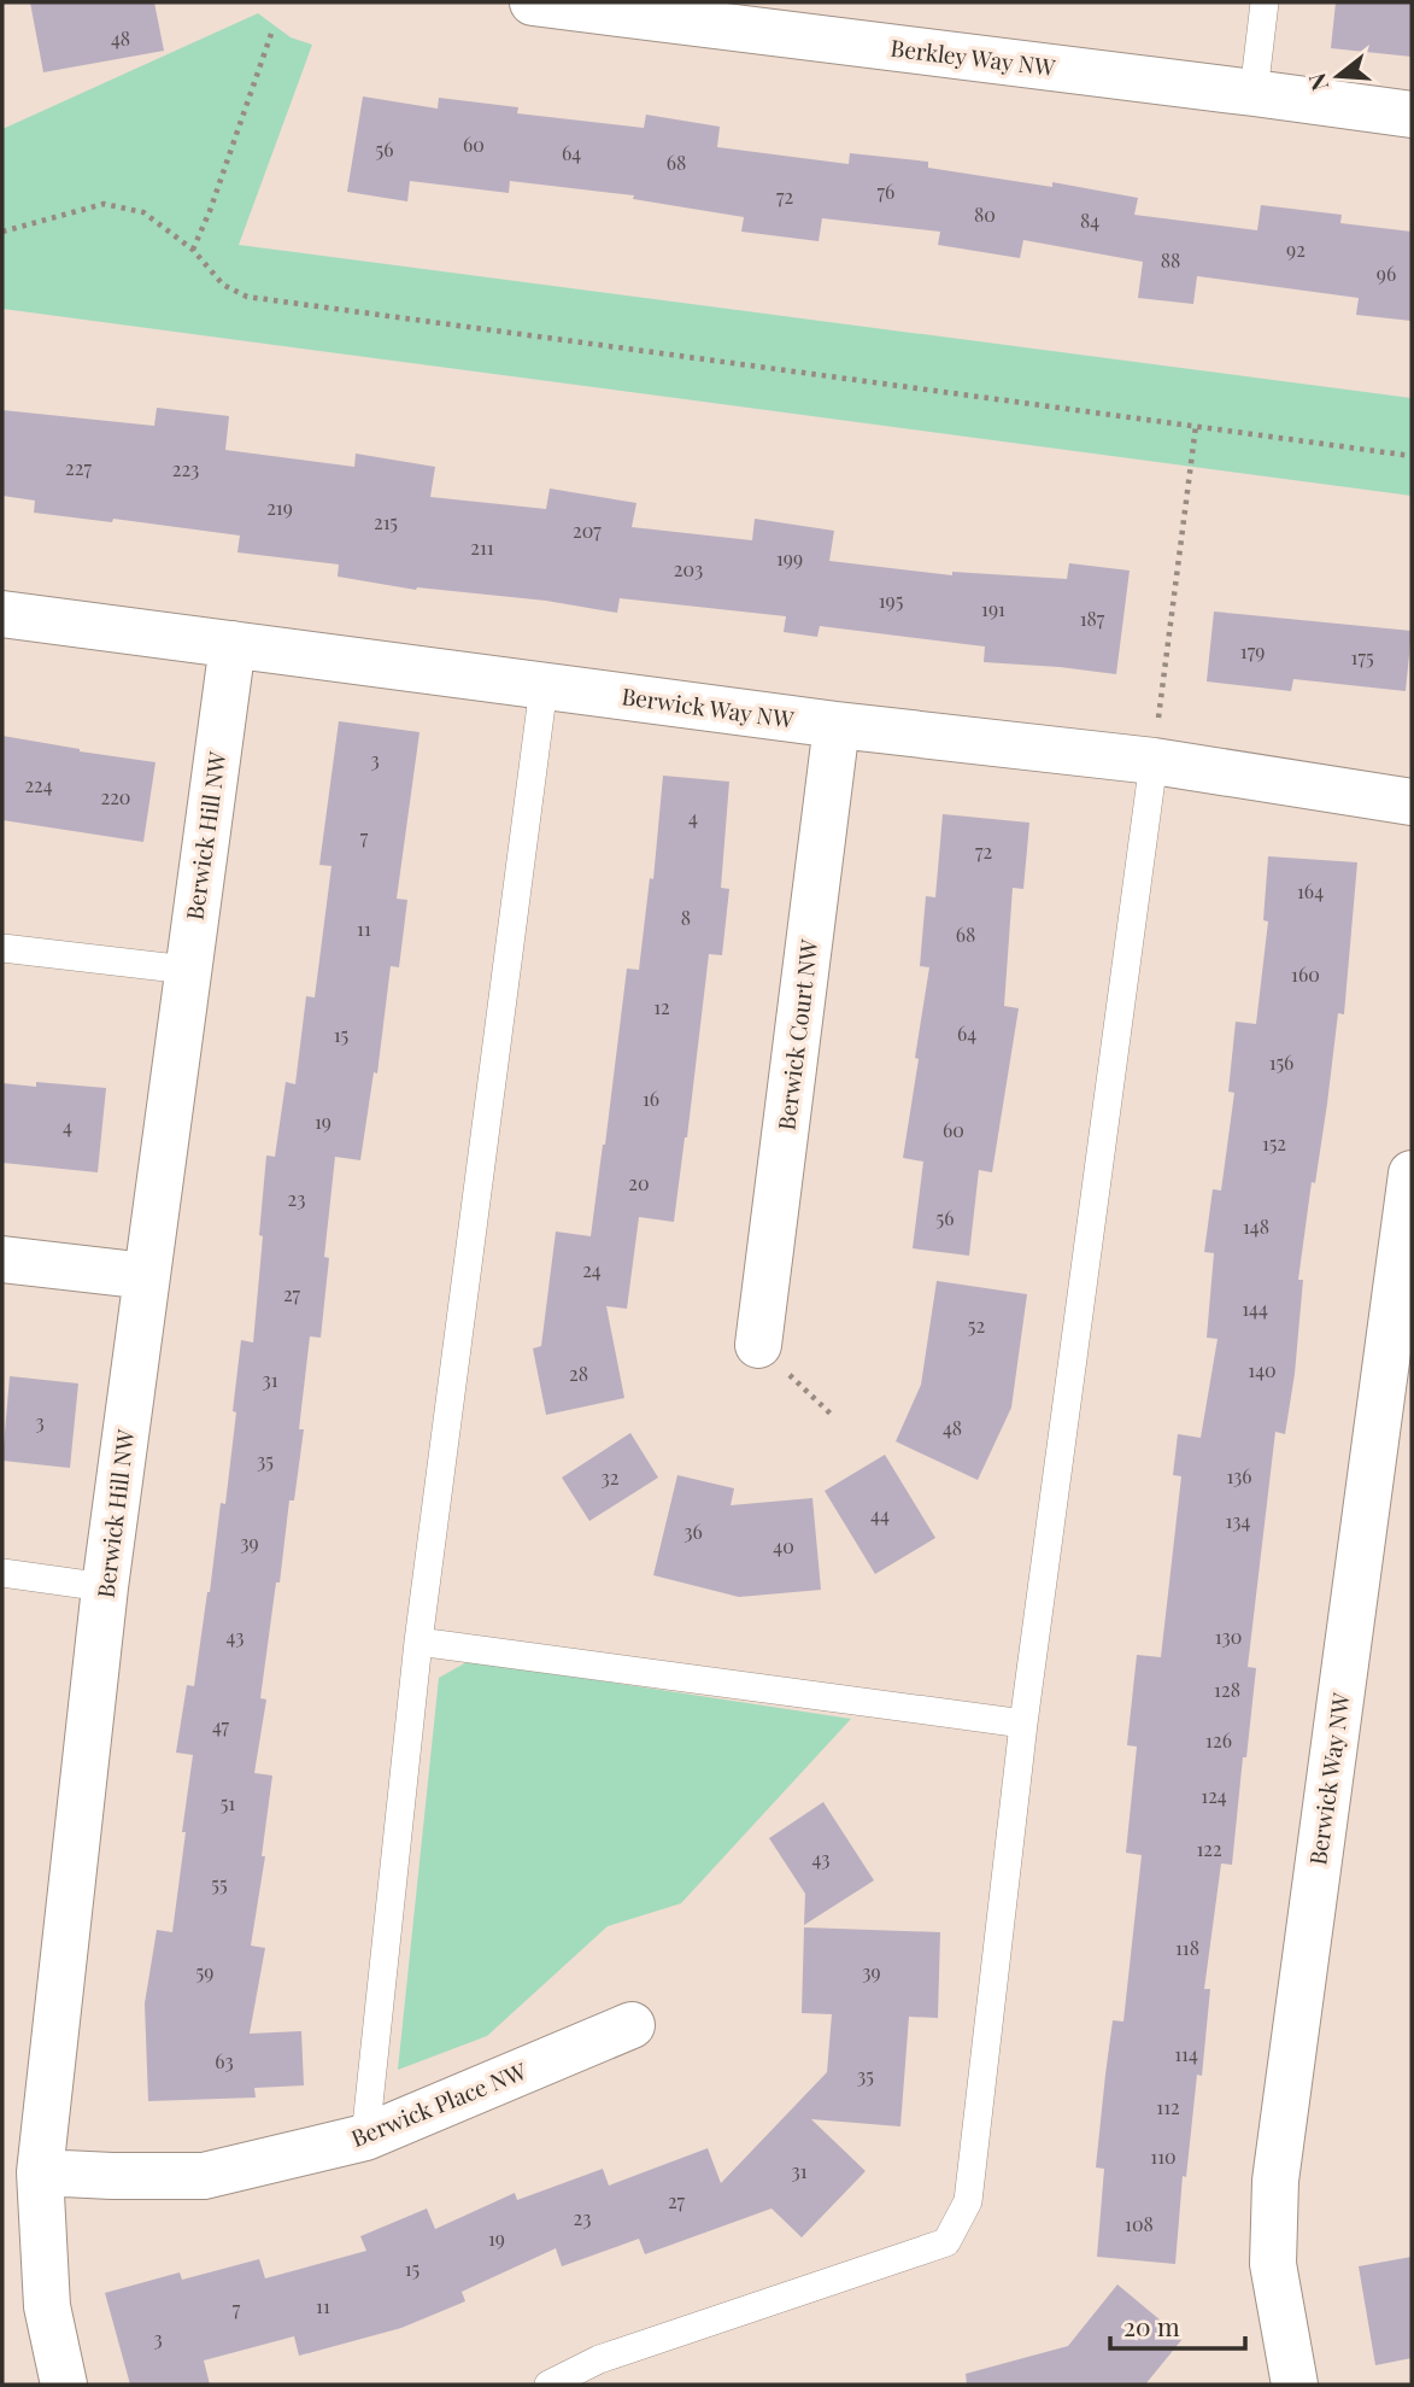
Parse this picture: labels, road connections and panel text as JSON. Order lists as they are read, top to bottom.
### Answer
{
  "streets": {
    "street": [
      "Berkley Way NW",
      "Berwick Way NW",
      "Berwick Hill NW",
      "Berwick Court NW",
      "Berwick Place NW"
    ]
  },
  "crossings": [
    ["Berwick Way NW", "Berwick Hill NW"],
    ["Berwick Way NW", "Berwick Court NW"],
    ["Berwick Hill NW", "Berwick Place NW"]
  ],
  "house_numbers": [
    "48",
    "60",
    "56",
    "64",
    "68",
    "76",
    "72",
    "80",
    "84",
    "92",
    "88",
    "96",
    "227",
    "223",
    "219",
    "215",
    "207",
    "211",
    "199",
    "203",
    "195",
    "191",
    "187",
    "179",
    "175",
    "3",
    "224",
    "220",
    "4",
    "7",
    "72",
    "164",
    "8",
    "11",
    "68",
    "160",
    "12",
    "64",
    "15",
    "156",
    "16",
    "19",
    "4",
    "60",
    "152",
    "20",
    "23",
    "56",
    "148",
    "24",
    "27",
    "144",
    "52",
    "140",
    "28",
    "31",
    "3",
    "48",
    "35",
    "136",
    "32",
    "44",
    "134",
    "36",
    "39",
    "40",
    "43",
    "130",
    "128",
    "47",
    "126",
    "124",
    "51",
    "122",
    "43",
    "55",
    "118",
    "59",
    "39",
    "114",
    "63",
    "35",
    "112",
    "110",
    "31",
    "27",
    "23",
    "108",
    "19",
    "15",
    "11",
    "7",
    "3"
  ],
  "scale_bar": "20 m",
  "north": "left"
}
